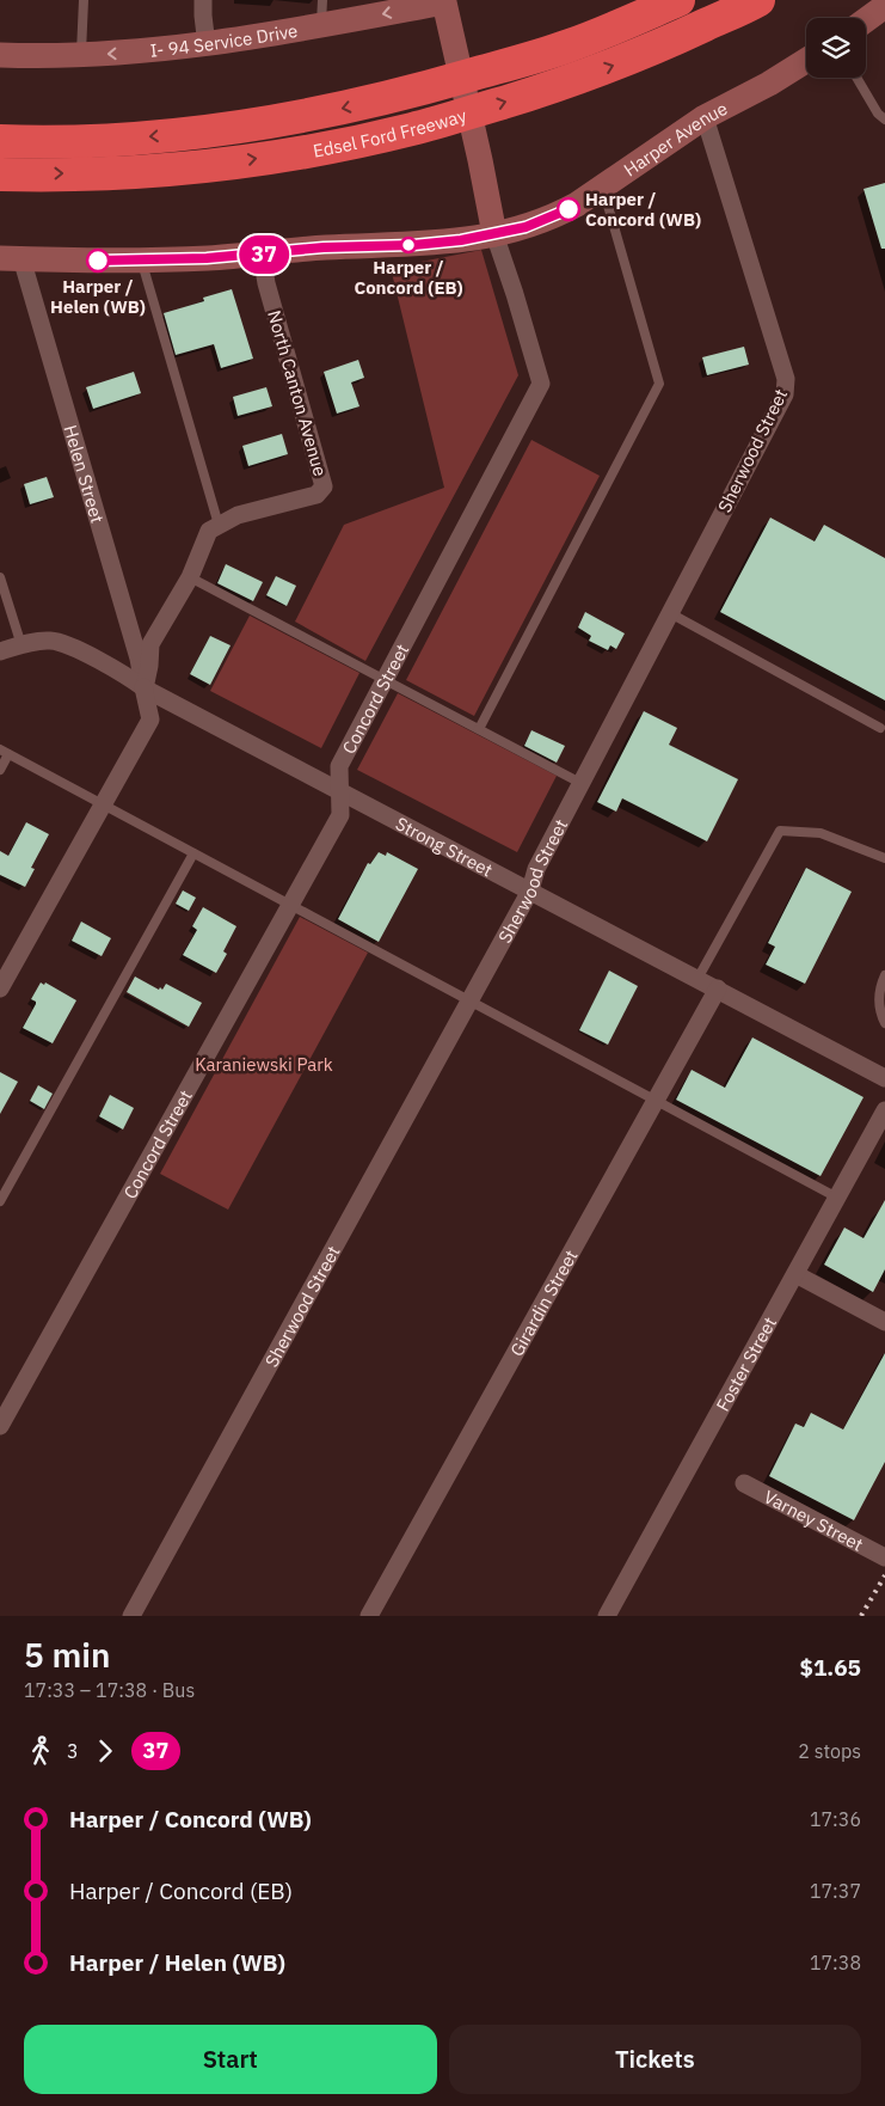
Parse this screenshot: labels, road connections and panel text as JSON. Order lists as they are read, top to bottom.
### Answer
{
  "streets": {
    "highway": ["Edsel Ford Freeway"],
    "street": [
      "I- 94 Service Drive",
      "Harper Avenue",
      "North Canton Avenue",
      "Sherwood Street",
      "Helen Street",
      "Concord Street",
      "Strong Street",
      "Girardin Street",
      "Foster Street",
      "Varney Street"
    ]
  },
  "crossings": [
    ["I- 94 Service Drive", "Concord Street"],
    ["Harper Avenue", "North Canton Avenue"],
    ["Harper Avenue", "Sherwood Street"],
    ["Harper Avenue", "Helen Street"],
    ["Harper Avenue", "Concord Street"],
    ["North Canton Avenue", "Helen Street"],
    ["North Canton Avenue", "Strong Street"],
    ["Sherwood Street", "Strong Street"],
    ["Helen Street", "Strong Street"],
    ["Concord Street", "Strong Street"],
    ["Strong Street", "Girardin Street"]
  ],
  "one_way": ["I- 94 Service Drive"],
  "parks": ["Karaniewski Park"],
  "places": ["Harper / Concord (WB)", "Harper / Concord (EB)", "Harper / Helen (WB)"],
  "lines": ["bus line 37"],
  "page": {
    "on_map": "37",
    "heading": ["5 min", "17:33 – 17:38 · Bus", "$1.65"],
    "legs": ["3", "37", "2 stops"],
    "list": [
      {
        "name": "Harper / Concord (WB)",
        "value": "17:36"
      },
      {
        "name": "Harper / Concord (EB)",
        "value": "17:37"
      },
      {
        "name": "Harper / Helen (WB)",
        "value": "17:38"
      }
    ],
    "buttons": ["Start", "Tickets"]
  }
}
